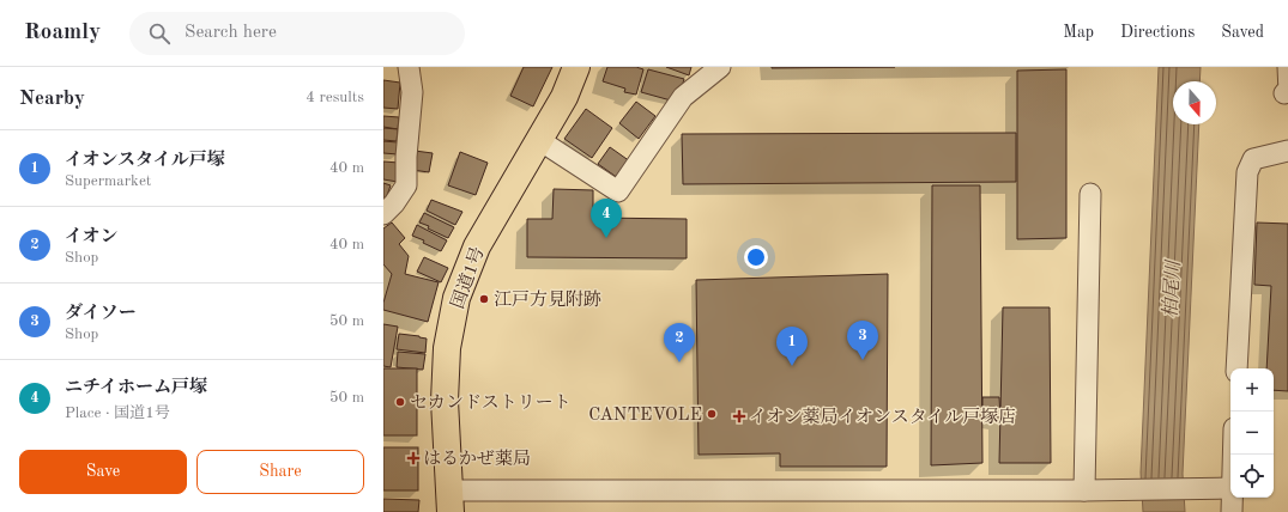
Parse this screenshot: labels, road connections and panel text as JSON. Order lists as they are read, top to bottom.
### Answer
{
  "streets": {
    "highway": ["国道1号"]
  },
  "water": ["柏尾川"],
  "places": {
    "other": ["江戸方見附跡", "セカンドストリート", "CANTEVOLE"],
    "health": ["イオン薬局イオンスタイル戸塚店", "はるかぜ薬局"]
  },
  "north": "bottom",
  "page": {
    "header": "Roamly",
    "search": "Search here",
    "nav": ["Map", "Directions", "Saved"],
    "heading": ["Nearby", "4 results"],
    "list": [
      {
        "mark": "1",
        "name": "イオンスタイル戸塚",
        "note": "Supermarket",
        "value": "40 m"
      },
      {
        "mark": "2",
        "name": "イオン",
        "note": "Shop",
        "value": "40 m"
      },
      {
        "mark": "3",
        "name": "ダイソー",
        "note": "Shop",
        "value": "50 m"
      },
      {
        "mark": "4",
        "name": "ニチイホーム戸塚",
        "note": "Place · 国道1号",
        "value": "50 m"
      }
    ],
    "pins": [
      "4",
      "3",
      "2",
      "1"
    ],
    "map_buttons": ["+", "−"],
    "buttons": ["Save", "Share"]
  }
}
